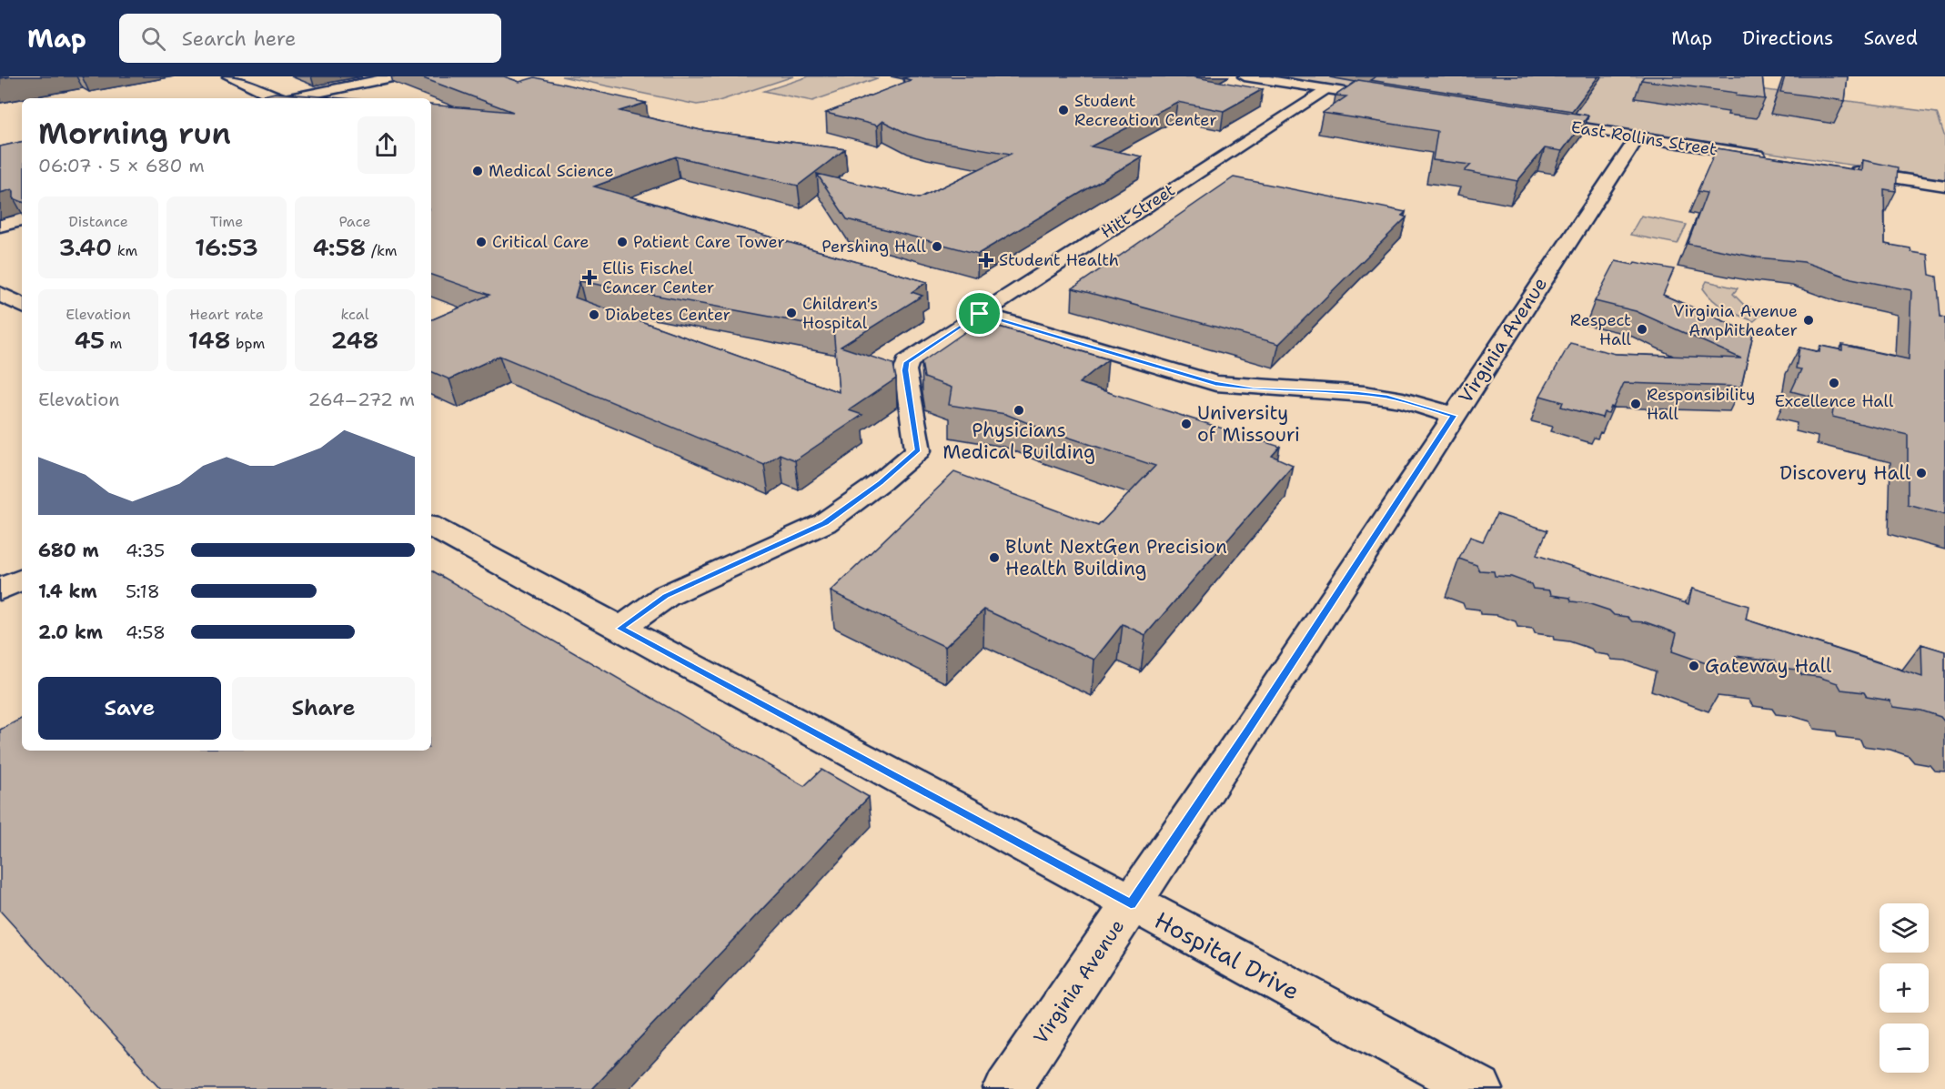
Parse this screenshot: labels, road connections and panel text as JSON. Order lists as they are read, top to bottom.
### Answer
{
  "streets": {
    "street": [
      "East Rollins Street",
      "Hitt Street",
      "Virginia Avenue",
      "Hospital Drive"
    ]
  },
  "crossings": [
    ["East Rollins Street", "Virginia Avenue"],
    ["Hitt Street", "Hospital Drive"],
    ["Virginia Avenue", "Hospital Drive"]
  ],
  "places": {
    "other": [
      "Student Recreation Center",
      "Medical Science",
      "Critical Care",
      "Patient Care Tower",
      "Pershing Hall",
      "Children's Hospital",
      "Diabetes Center",
      "Virginia Avenue Amphitheater",
      "Respect Hall",
      "Excellence Hall",
      "Responsibility Hall",
      "Physicians Medical Building",
      "University of Missouri",
      "Discovery Hall",
      "Blunt NextGen Precision Health Building",
      "Gateway Hall"
    ],
    "health": ["Student Health", "Ellis Fischel Cancer Center"]
  },
  "page": {
    "header": "Map",
    "search": "Search here",
    "nav": ["Map", "Directions", "Saved"],
    "heading": ["Morning run", "06:07 · 5 × 680 m"],
    "stats": [
      ["Distance", "3.40 km"],
      ["Time", "16:53"],
      ["Pace", "4:58 /km"],
      ["Elevation", "45 m"],
      ["Heart rate", "148 bpm"],
      ["kcal", "248"]
    ],
    "chart": ["Elevation", "264–272 m"],
    "list": [
      {
        "name": "680 m",
        "note": "4:35"
      },
      {
        "name": "1.4 km",
        "note": "5:18"
      },
      {
        "name": "2.0 km",
        "note": "4:58"
      }
    ],
    "buttons": ["Save", "Share"],
    "map_buttons": ["+", "−"]
  }
}
